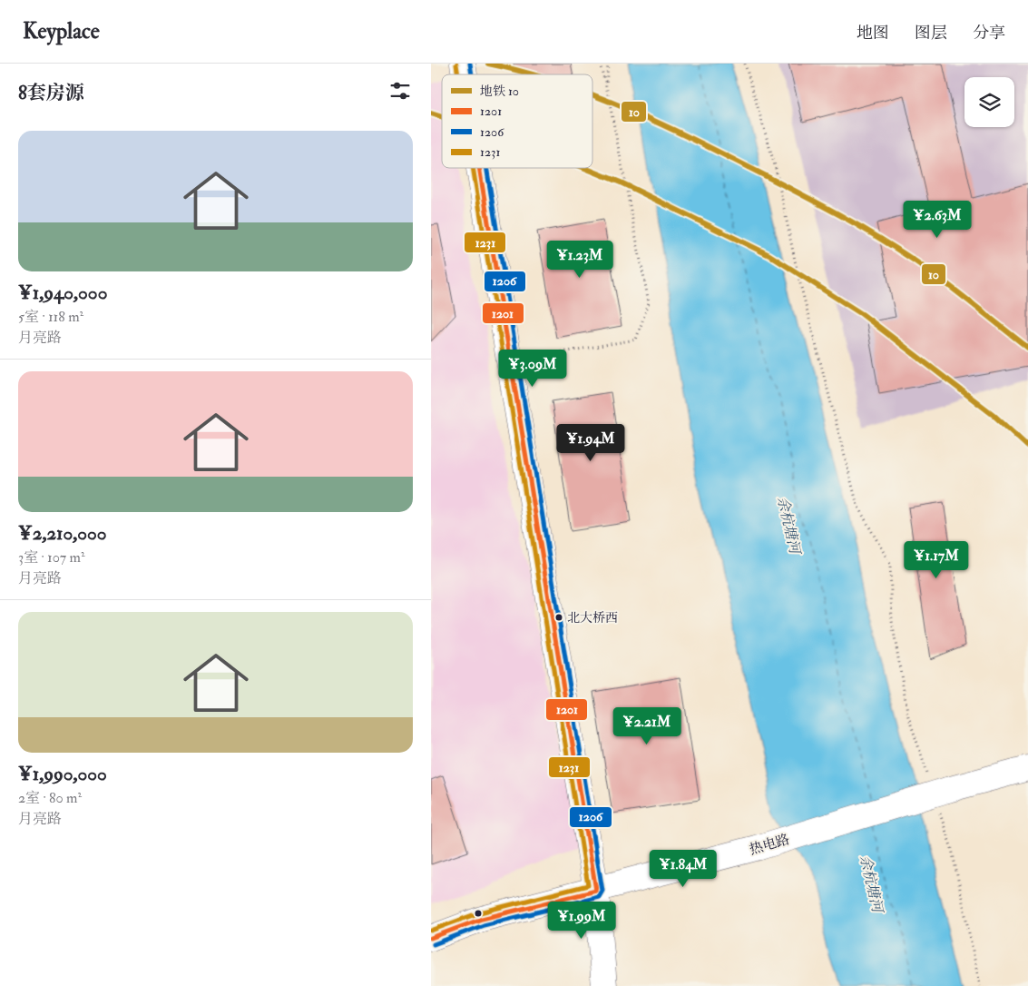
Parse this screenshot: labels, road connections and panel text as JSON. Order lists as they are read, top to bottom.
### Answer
{
  "streets": {
    "street": ["热电路"]
  },
  "water": ["余杭塘河"],
  "places": ["北大桥西"],
  "lines": [
    "metro line 10",
    "transit line 1206",
    "transit line 1231",
    "transit line 1201"
  ],
  "legend": [
    "地铁 10",
    "1201",
    "1206",
    "1231"
  ],
  "page": {
    "header": "Keyplace",
    "nav": ["地图", "图层", "分享"],
    "heading": "8套房源",
    "list": [
      {
        "name": "¥1,940,000",
        "note": "5室 · 118 m² · 月亮路"
      },
      {
        "name": "¥2,210,000",
        "note": "3室 · 107 m² · 月亮路"
      },
      {
        "name": "¥1,990,000",
        "note": "2室 · 80 m² · 月亮路"
      }
    ],
    "price": [
      "¥2.63M",
      "¥1.23M",
      "¥3.09M",
      "¥1.94M",
      "¥1.17M",
      "¥2.21M",
      "¥1.84M",
      "¥1.99M"
    ]
  }
}
